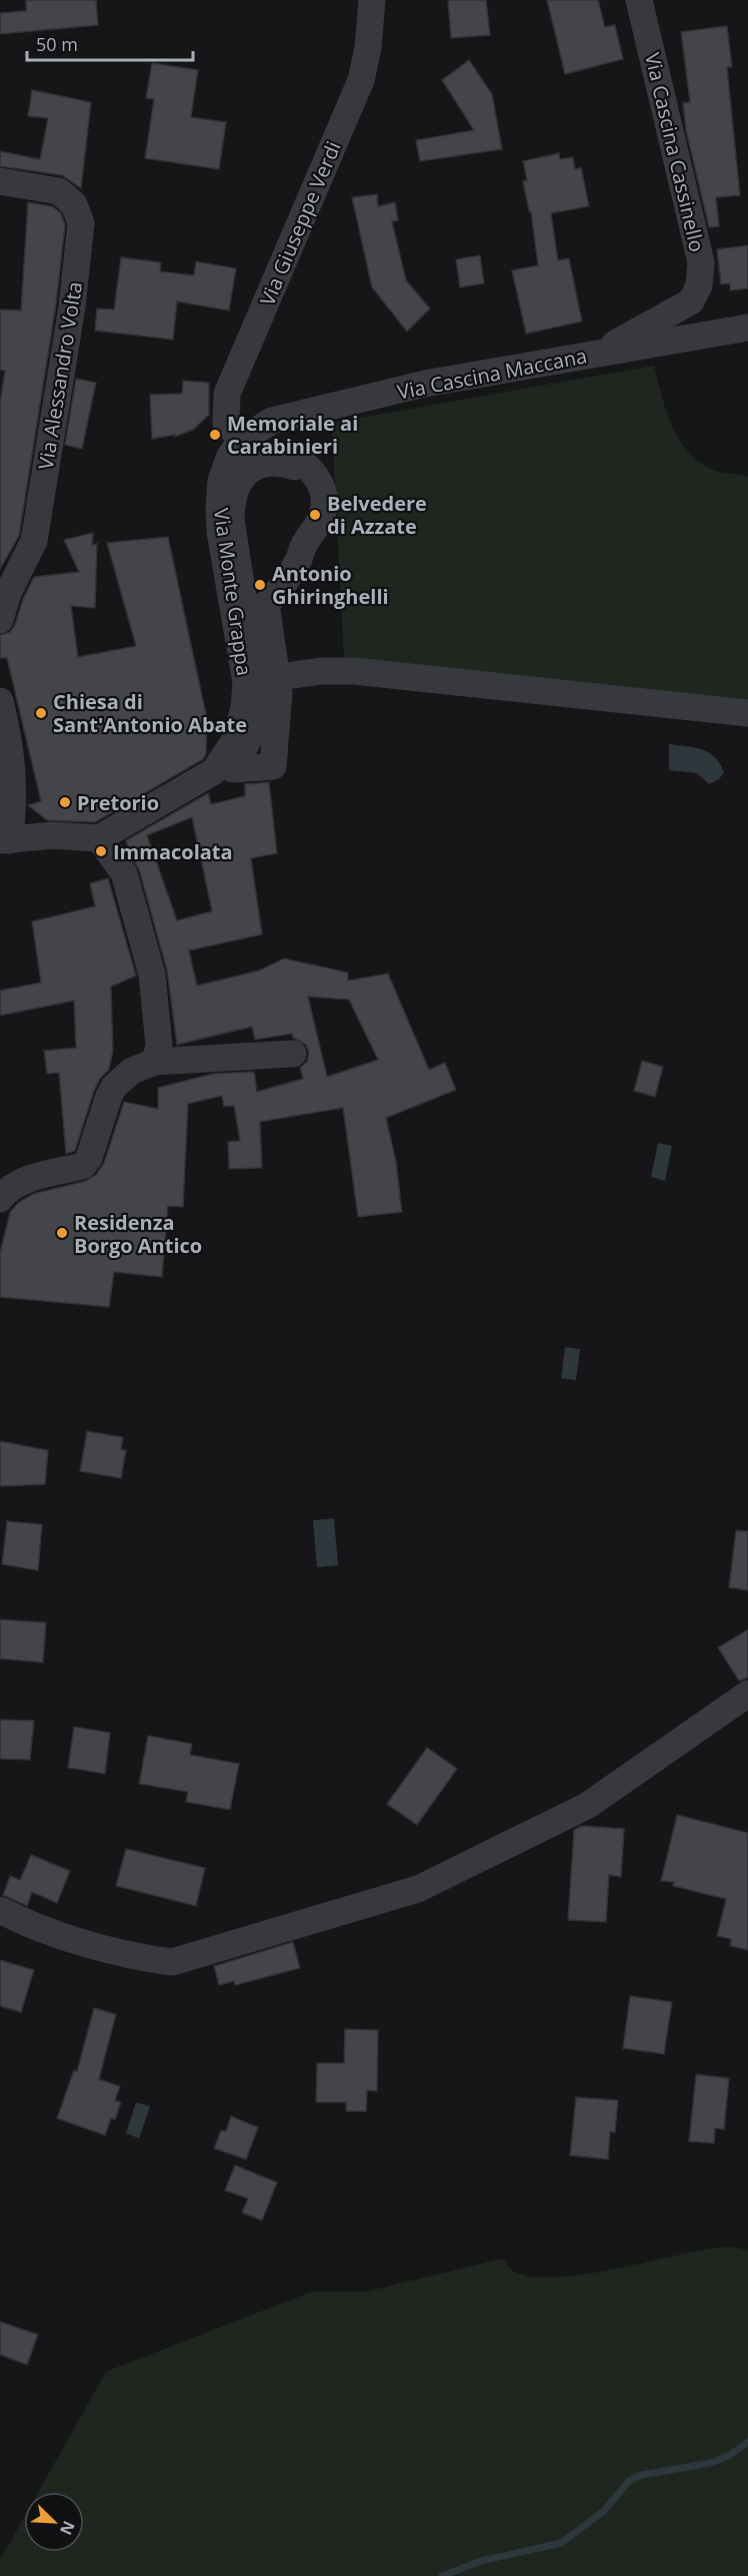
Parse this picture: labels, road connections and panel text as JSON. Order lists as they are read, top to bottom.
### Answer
{
  "streets": {
    "street": [
      "Via Cascina Cassinello",
      "Via Giuseppe Verdi",
      "Via Cascina Maccana",
      "Via Alessandro Volta",
      "Via Monte Grappa"
    ]
  },
  "crossings": [
    ["Via Cascina Cassinello", "Via Cascina Maccana"],
    ["Via Giuseppe Verdi", "Via Cascina Maccana"],
    ["Via Giuseppe Verdi", "Via Monte Grappa"],
    ["Via Cascina Maccana", "Via Monte Grappa"]
  ],
  "places": [
    "Memoriale ai Carabinieri",
    "Belvedere di Azzate",
    "Antonio Ghiringhelli",
    "Chiesa di Sant'Antonio Abate",
    "Pretorio",
    "Immacolata",
    "Residenza Borgo Antico"
  ],
  "scale_bar": "50 m",
  "north": "bottom right"
}
